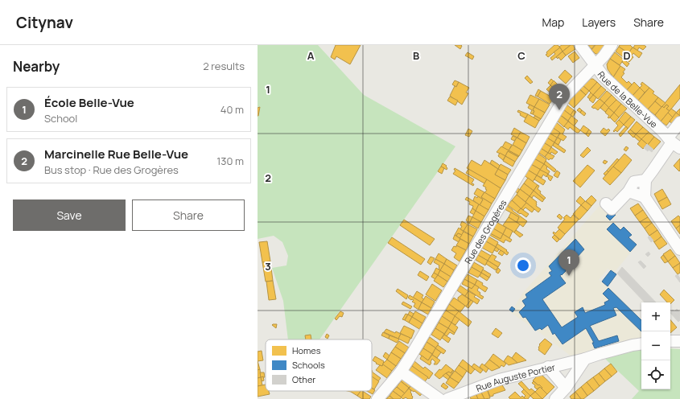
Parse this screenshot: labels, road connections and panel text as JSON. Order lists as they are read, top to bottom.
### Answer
{
  "streets": {
    "street": ["Rue de la Belle-Vue", "Rue des Grogères", "Rue Auguste Portier"]
  },
  "crossings": [
    ["Rue de la Belle-Vue", "Rue des Grogères"]
  ],
  "legend": ["Homes", "Schools", "Other"],
  "page": {
    "header": "Citynav",
    "nav": ["Map", "Layers", "Share"],
    "heading": ["Nearby", "2 results"],
    "pins": ["2", "1"],
    "list": [
      {
        "mark": "1",
        "name": "École Belle-Vue",
        "note": "School",
        "value": "40 m"
      },
      {
        "mark": "2",
        "name": "Marcinelle Rue Belle-Vue",
        "note": "Bus stop · Rue des Grogères",
        "value": "130 m"
      }
    ],
    "buttons": ["Save", "Share"],
    "map_buttons": ["+", "−"]
  },
  "grid": {
    "columns": [
      "A",
      "B",
      "C",
      "D"
    ],
    "rows": ["1", "2", "3"]
  }
}
